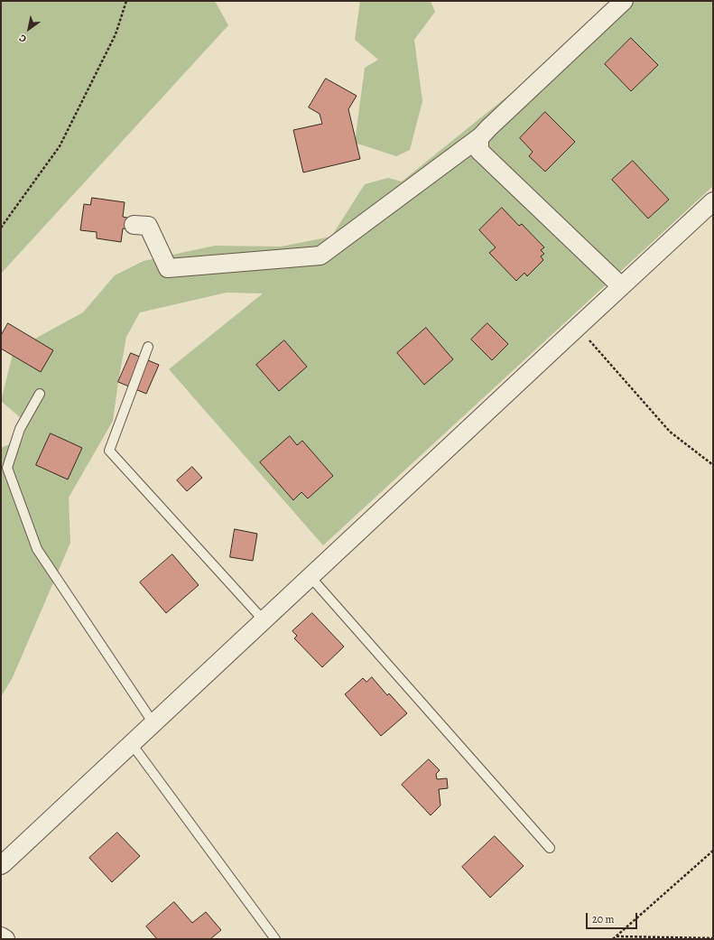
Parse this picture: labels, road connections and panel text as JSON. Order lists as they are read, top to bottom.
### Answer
{
  "scale_bar": "20 m",
  "north": "bottom left"
}
